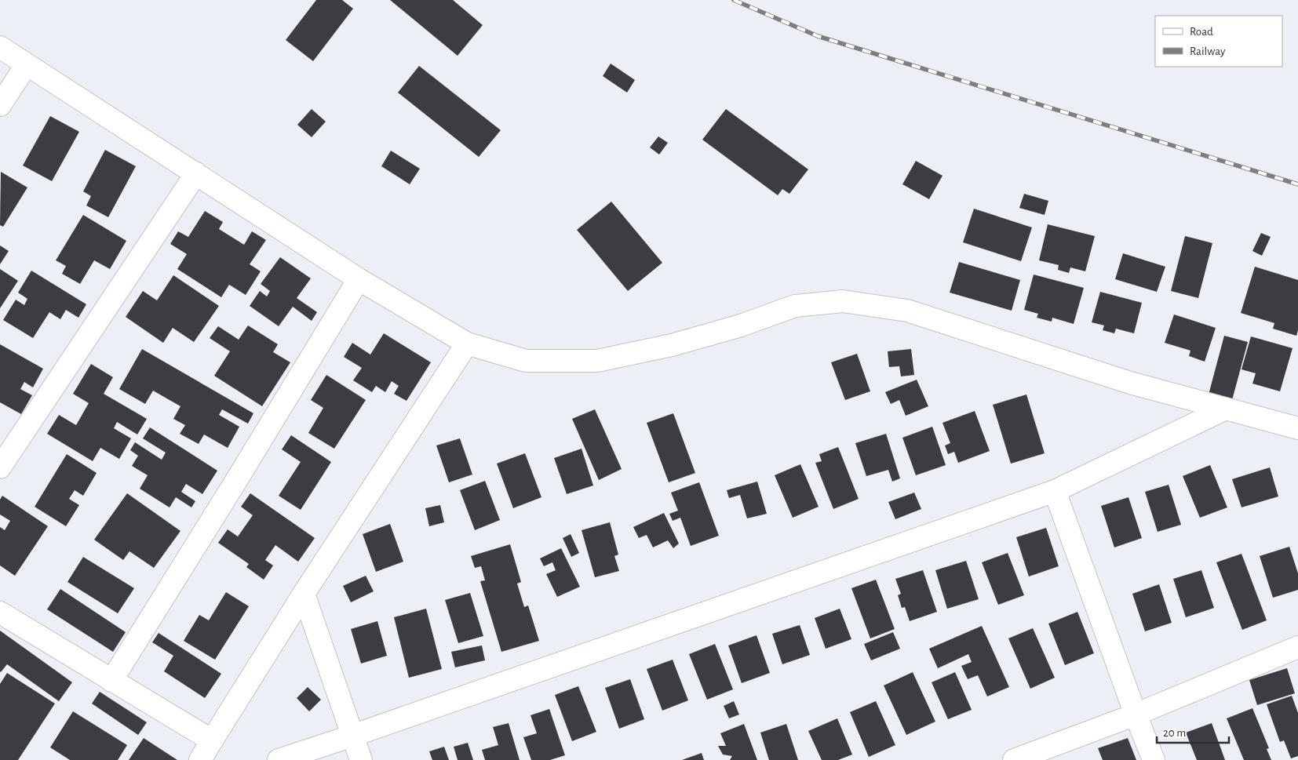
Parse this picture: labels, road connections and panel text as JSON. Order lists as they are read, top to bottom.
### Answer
{
  "legend": ["Road", "Railway"],
  "scale_bar": "20 m"
}
